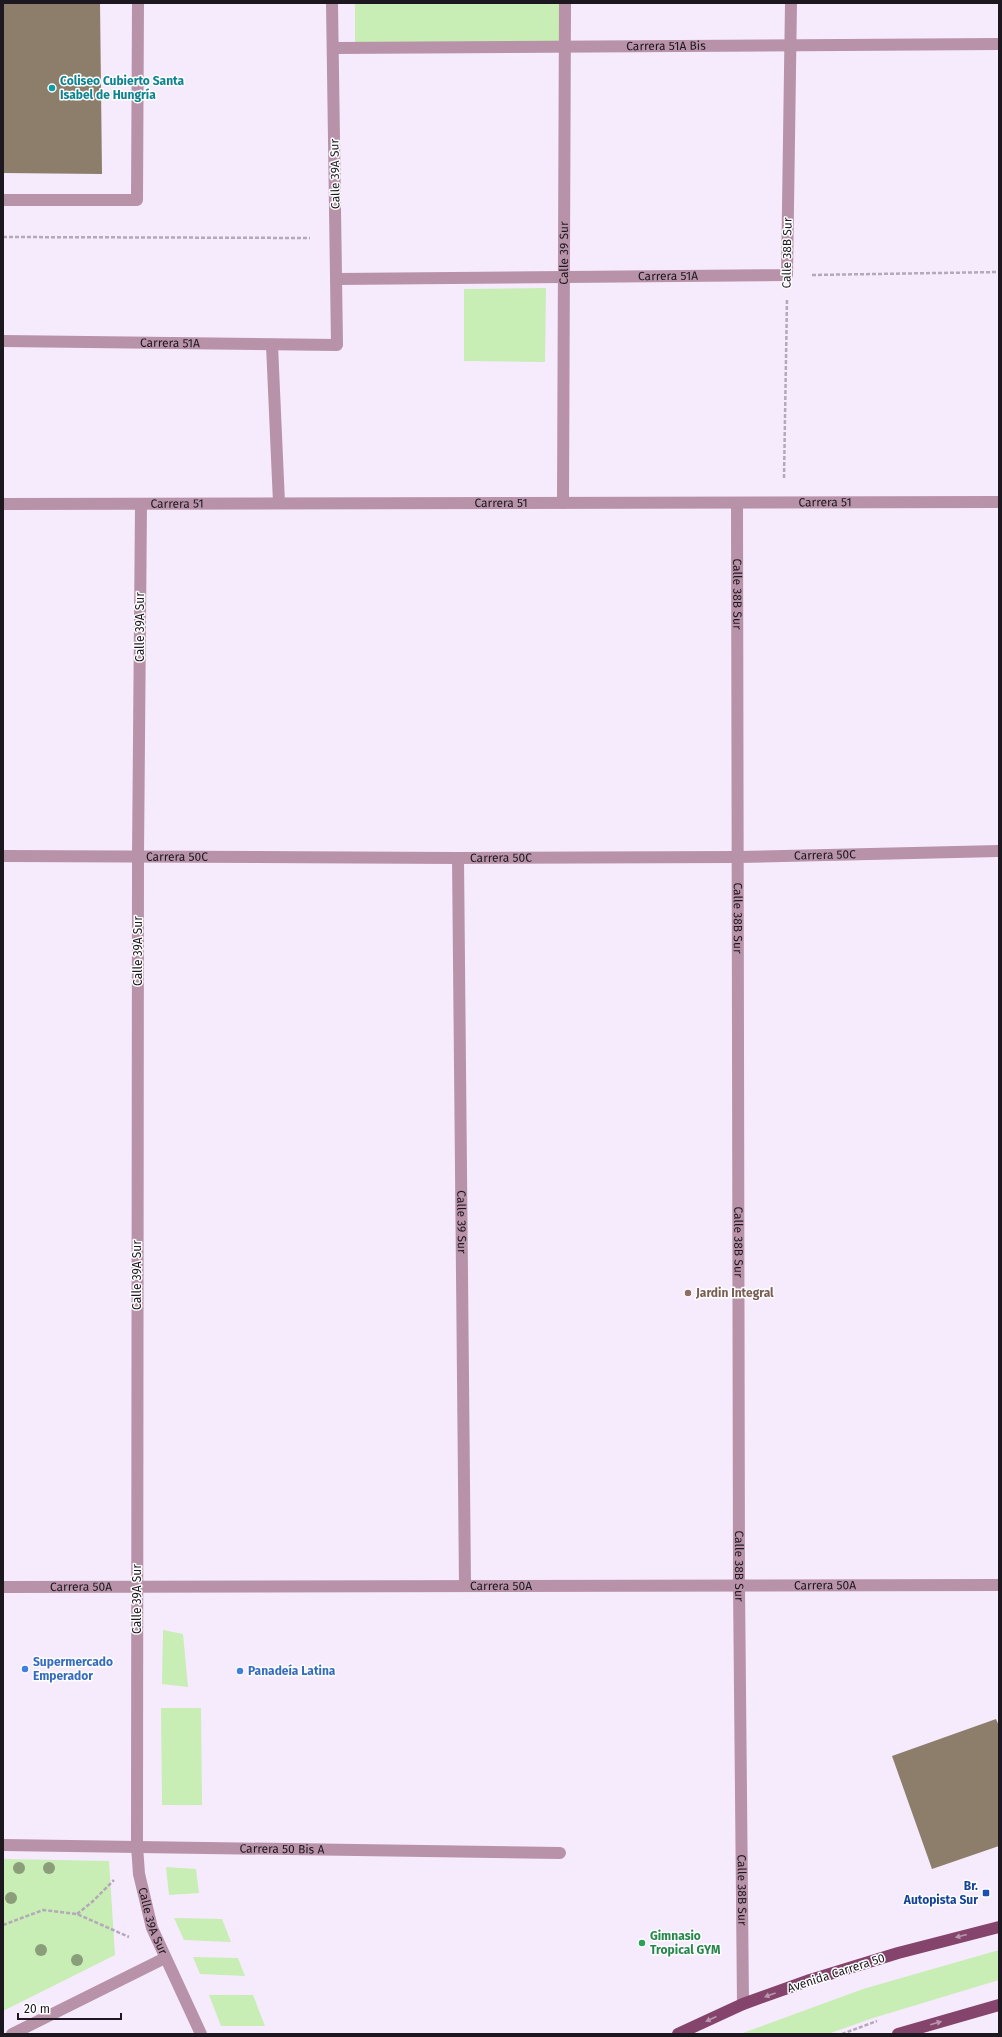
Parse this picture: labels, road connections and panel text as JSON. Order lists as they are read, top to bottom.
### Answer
{
  "streets": {
    "main road": ["Avenida Carrera 50"],
    "street": [
      "Carrera 51A Bis",
      "Calle 39A Sur",
      "Calle 39 Sur",
      "Calle 38B Sur",
      "Carrera 51A",
      "Carrera 51",
      "Carrera 50C",
      "Carrera 50A",
      "Carrera 50 Bis A"
    ]
  },
  "crossings": [
    ["Carrera 51A Bis", "Calle 39A Sur"],
    ["Carrera 51A Bis", "Calle 39 Sur"],
    ["Carrera 51A Bis", "Calle 38B Sur"],
    ["Calle 39A Sur", "Carrera 51A"],
    ["Calle 39A Sur", "Carrera 51"],
    ["Calle 39A Sur", "Carrera 50C"],
    ["Calle 39A Sur", "Carrera 50A"],
    ["Calle 39A Sur", "Carrera 50 Bis A"],
    ["Calle 39 Sur", "Carrera 51A"],
    ["Calle 39 Sur", "Carrera 51"],
    ["Calle 39 Sur", "Carrera 50C"],
    ["Calle 39 Sur", "Carrera 50A"],
    ["Calle 38B Sur", "Carrera 51A"],
    ["Calle 38B Sur", "Carrera 51"],
    ["Calle 38B Sur", "Carrera 50C"],
    ["Calle 38B Sur", "Carrera 50A"],
    ["Calle 38B Sur", "Avenida Carrera 50"]
  ],
  "places": {
    "other": [
      "Coliseo Cubierto Santa Isabel de Hungría",
      "Jardin Integral",
      "Supermercado Emperador",
      "Panadeía Latina",
      "Gimnasio Tropical GYM"
    ],
    "transit": ["Br. Autopista Sur"]
  },
  "scale_bar": "20 m"
}
